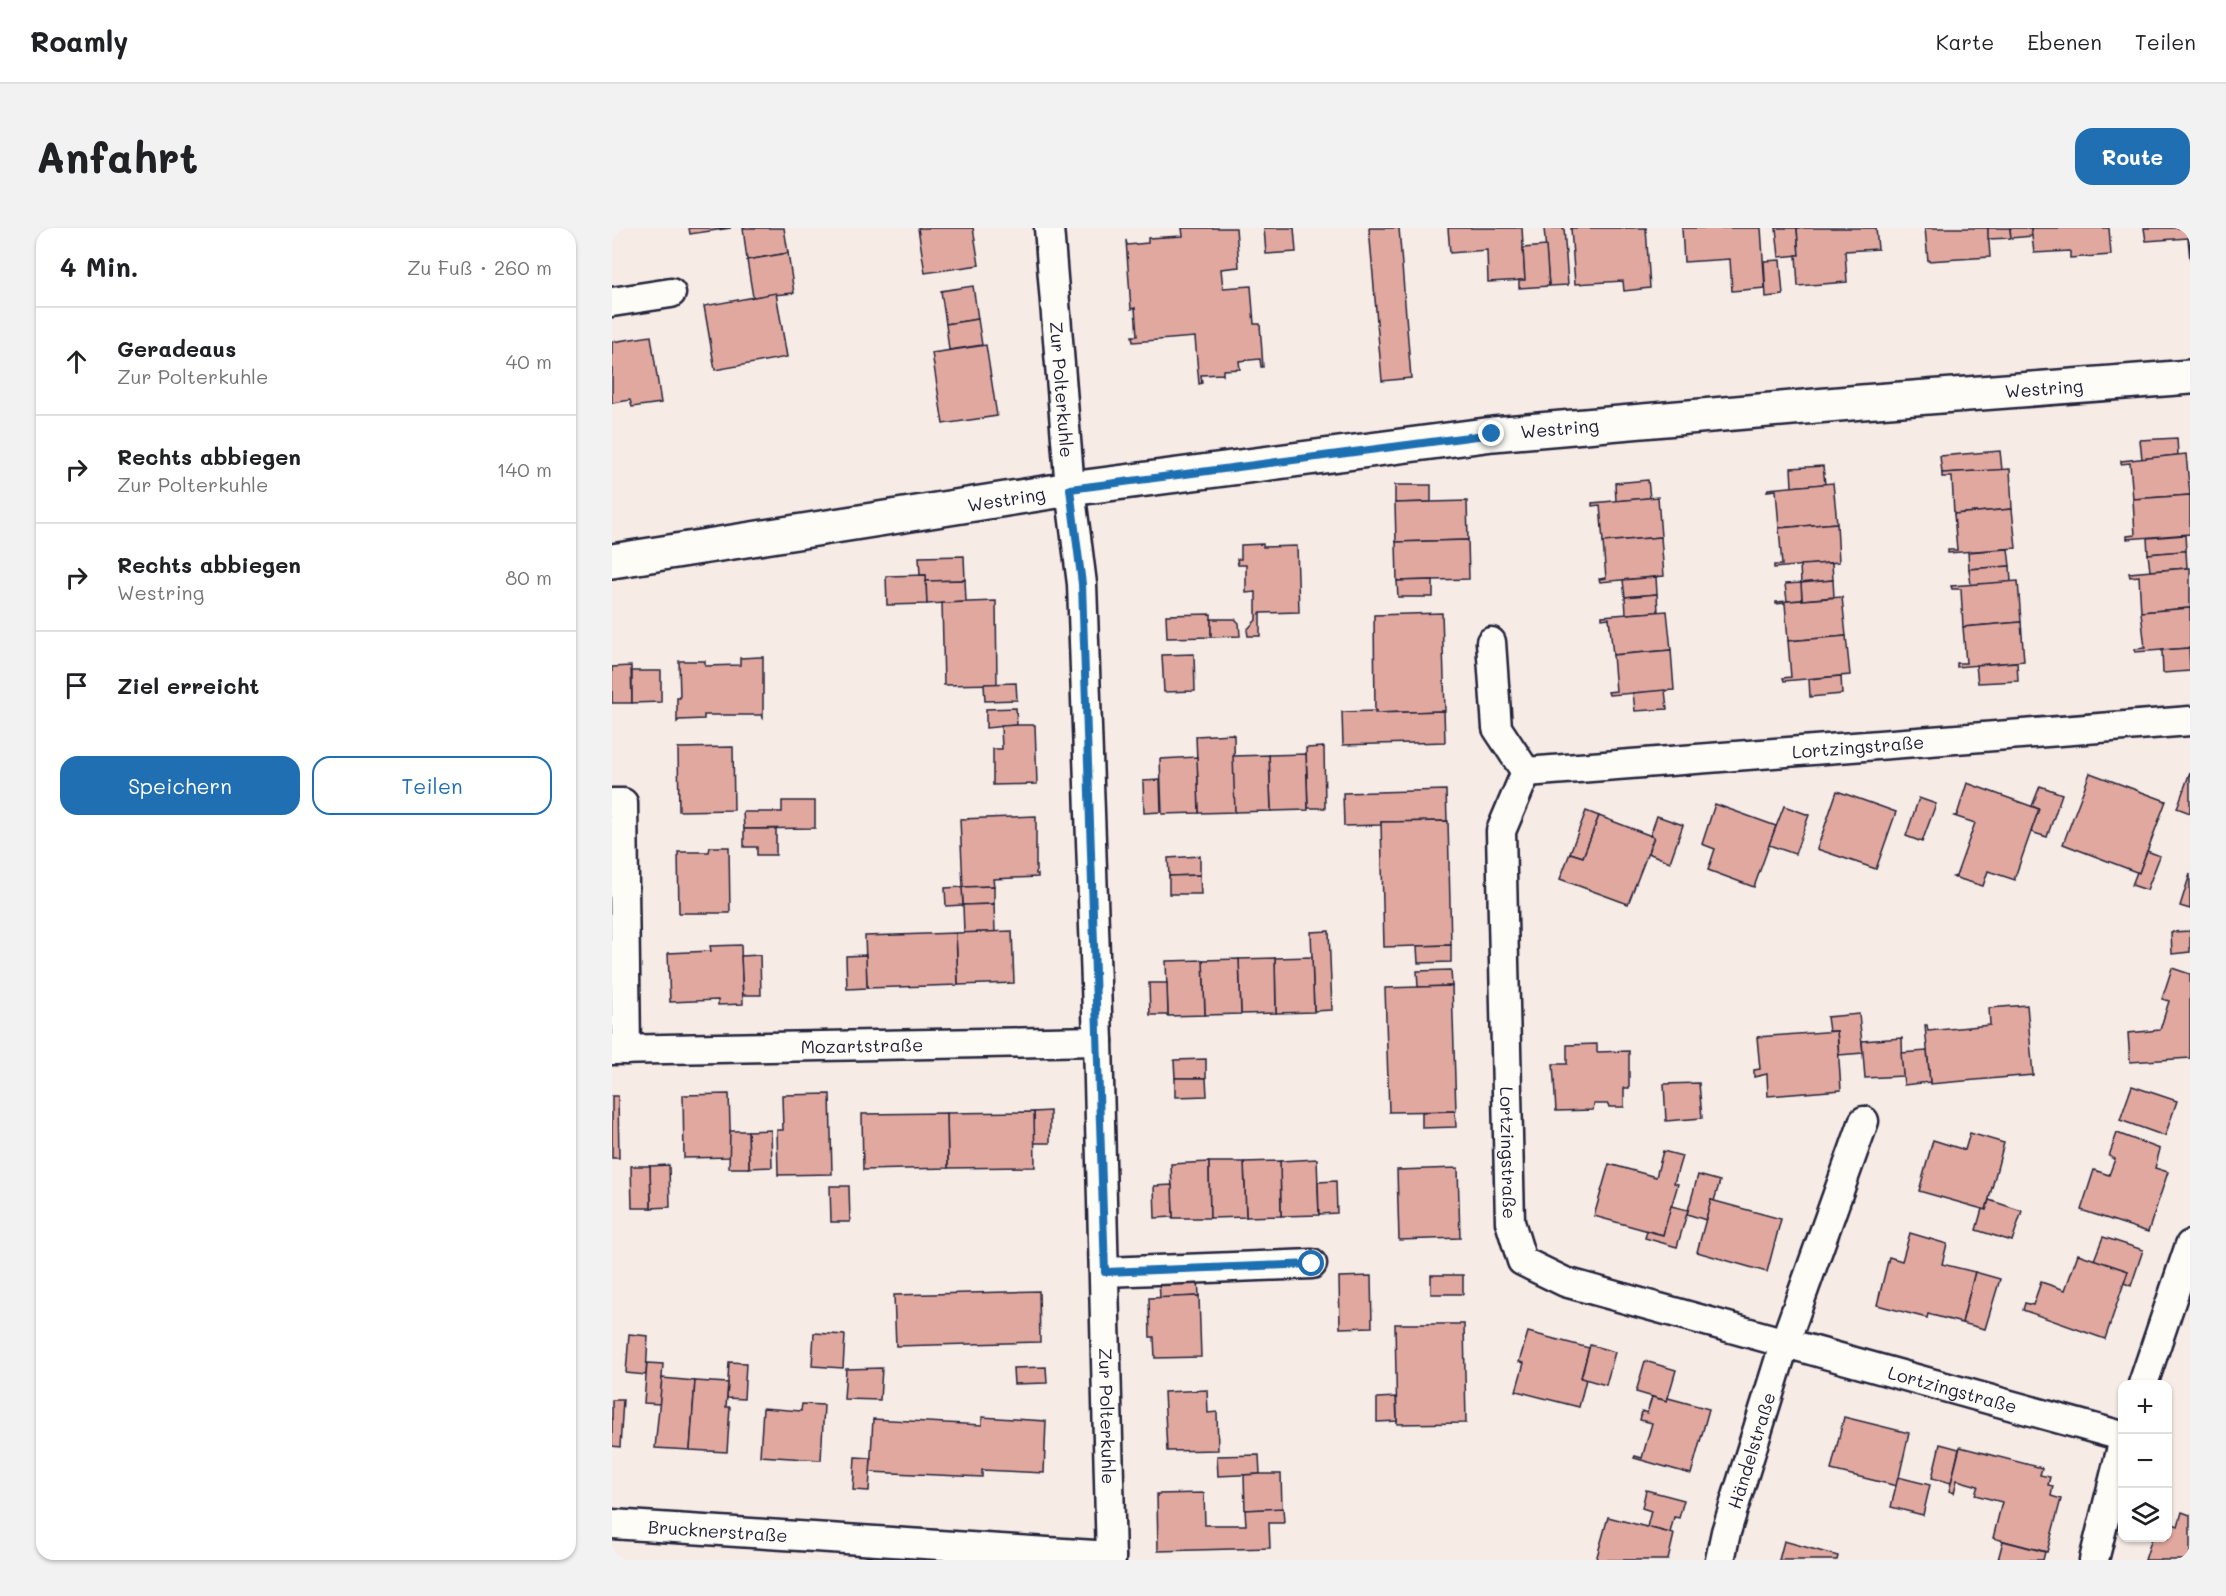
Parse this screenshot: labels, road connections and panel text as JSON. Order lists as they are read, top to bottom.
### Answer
{
  "streets": {
    "street": [
      "Westring",
      "Zur Polterkuhle",
      "Lortzingstraße",
      "Mozartstraße",
      "Händelstraße",
      "Brucknerstraße"
    ]
  },
  "crossings": [
    ["Westring", "Zur Polterkuhle"],
    ["Zur Polterkuhle", "Mozartstraße"],
    ["Zur Polterkuhle", "Brucknerstraße"],
    ["Lortzingstraße", "Händelstraße"]
  ],
  "page": {
    "header": "Roamly",
    "nav": ["Karte", "Ebenen", "Teilen"],
    "buttons": [
      "Route",
      ["Speichern", "Teilen"]
    ],
    "title": "Anfahrt",
    "heading": ["4 Min.", "Zu Fuß · 260 m"],
    "list": [
      ["Geradeaus", "Zur Polterkuhle", "40 m"],
      ["Rechts abbiegen", "Zur Polterkuhle", "140 m"],
      ["Rechts abbiegen", "Westring", "80 m"],
      "Ziel erreicht"
    ],
    "map_buttons": ["+", "−"]
  }
}
